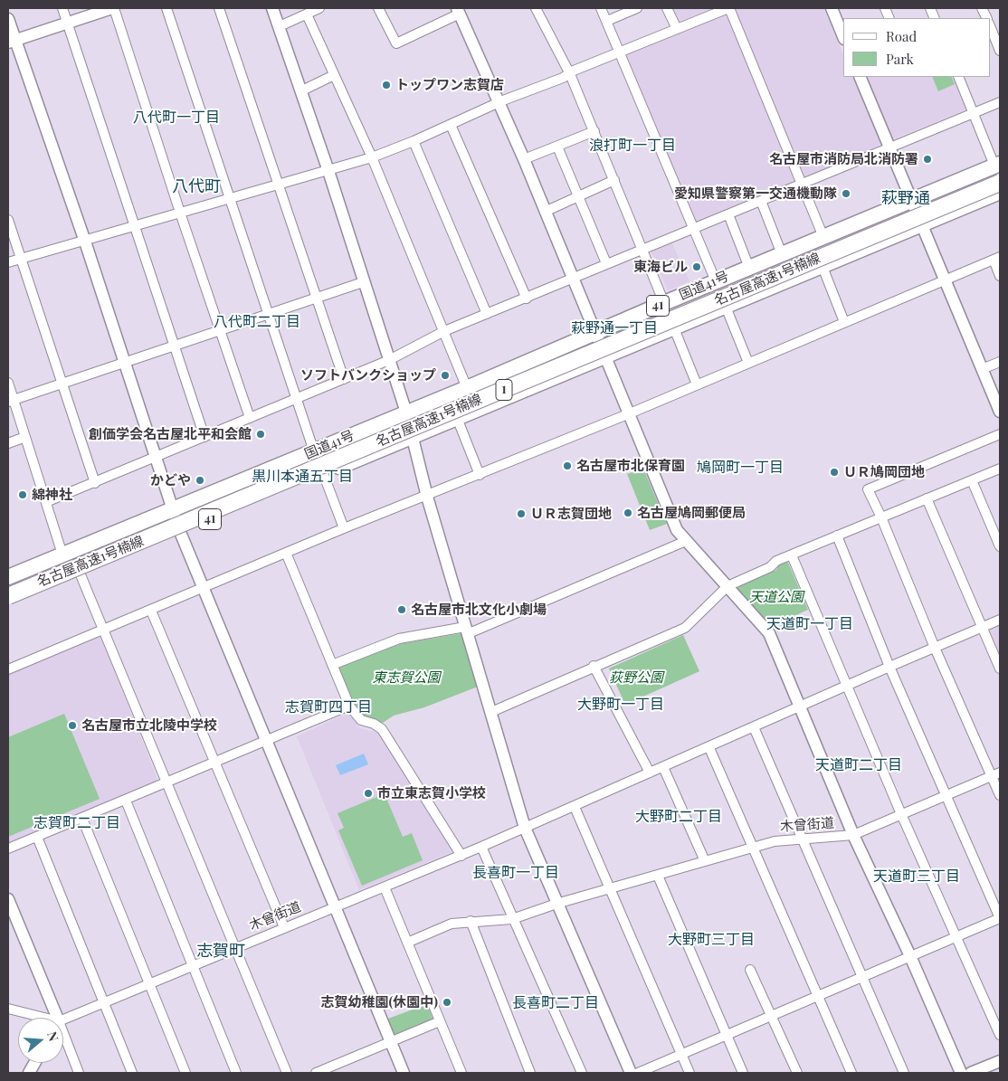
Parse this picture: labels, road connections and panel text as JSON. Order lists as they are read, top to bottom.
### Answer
{
  "streets": {
    "highway": [
      "名古屋高速1号楠線",
      "国道41号",
      "41",
      "1"
    ],
    "street": ["木曾街道"]
  },
  "crossings": [
    ["名古屋高速1号楠線", "国道41号"]
  ],
  "districts": [
    "八代町一丁目",
    "浪打町一丁目",
    "八代町",
    "萩野通",
    "八代町二丁目",
    "萩野通一丁目",
    "鳩岡町一丁目",
    "黒川本通五丁目",
    "天道町一丁目",
    "大野町一丁目",
    "志賀町四丁目",
    "天道町二丁目",
    "大野町二丁目",
    "志賀町二丁目",
    "長喜町一丁目",
    "天道町三丁目",
    "大野町三丁目",
    "志賀町",
    "長喜町二丁目"
  ],
  "parks": ["天道公園", "東志賀公園", "荻野公園"],
  "places": [
    "トップワン志賀店",
    "名古屋市消防局北消防署",
    "愛知県警察第一交通機動隊",
    "東海ビル",
    "ソフトバンクショップ",
    "創価学会名古屋北平和会館",
    "名古屋市北保育園",
    "ＵＲ鳩岡団地",
    "かどや",
    "綿神社",
    "名古屋鳩岡郵便局",
    "ＵＲ志賀団地",
    "名古屋市北文化小劇場",
    "名古屋市立北陵中学校",
    "市立東志賀小学校",
    "志賀幼稚園(休園中)"
  ],
  "legend": ["Road", "Park"],
  "north": "right"
}
